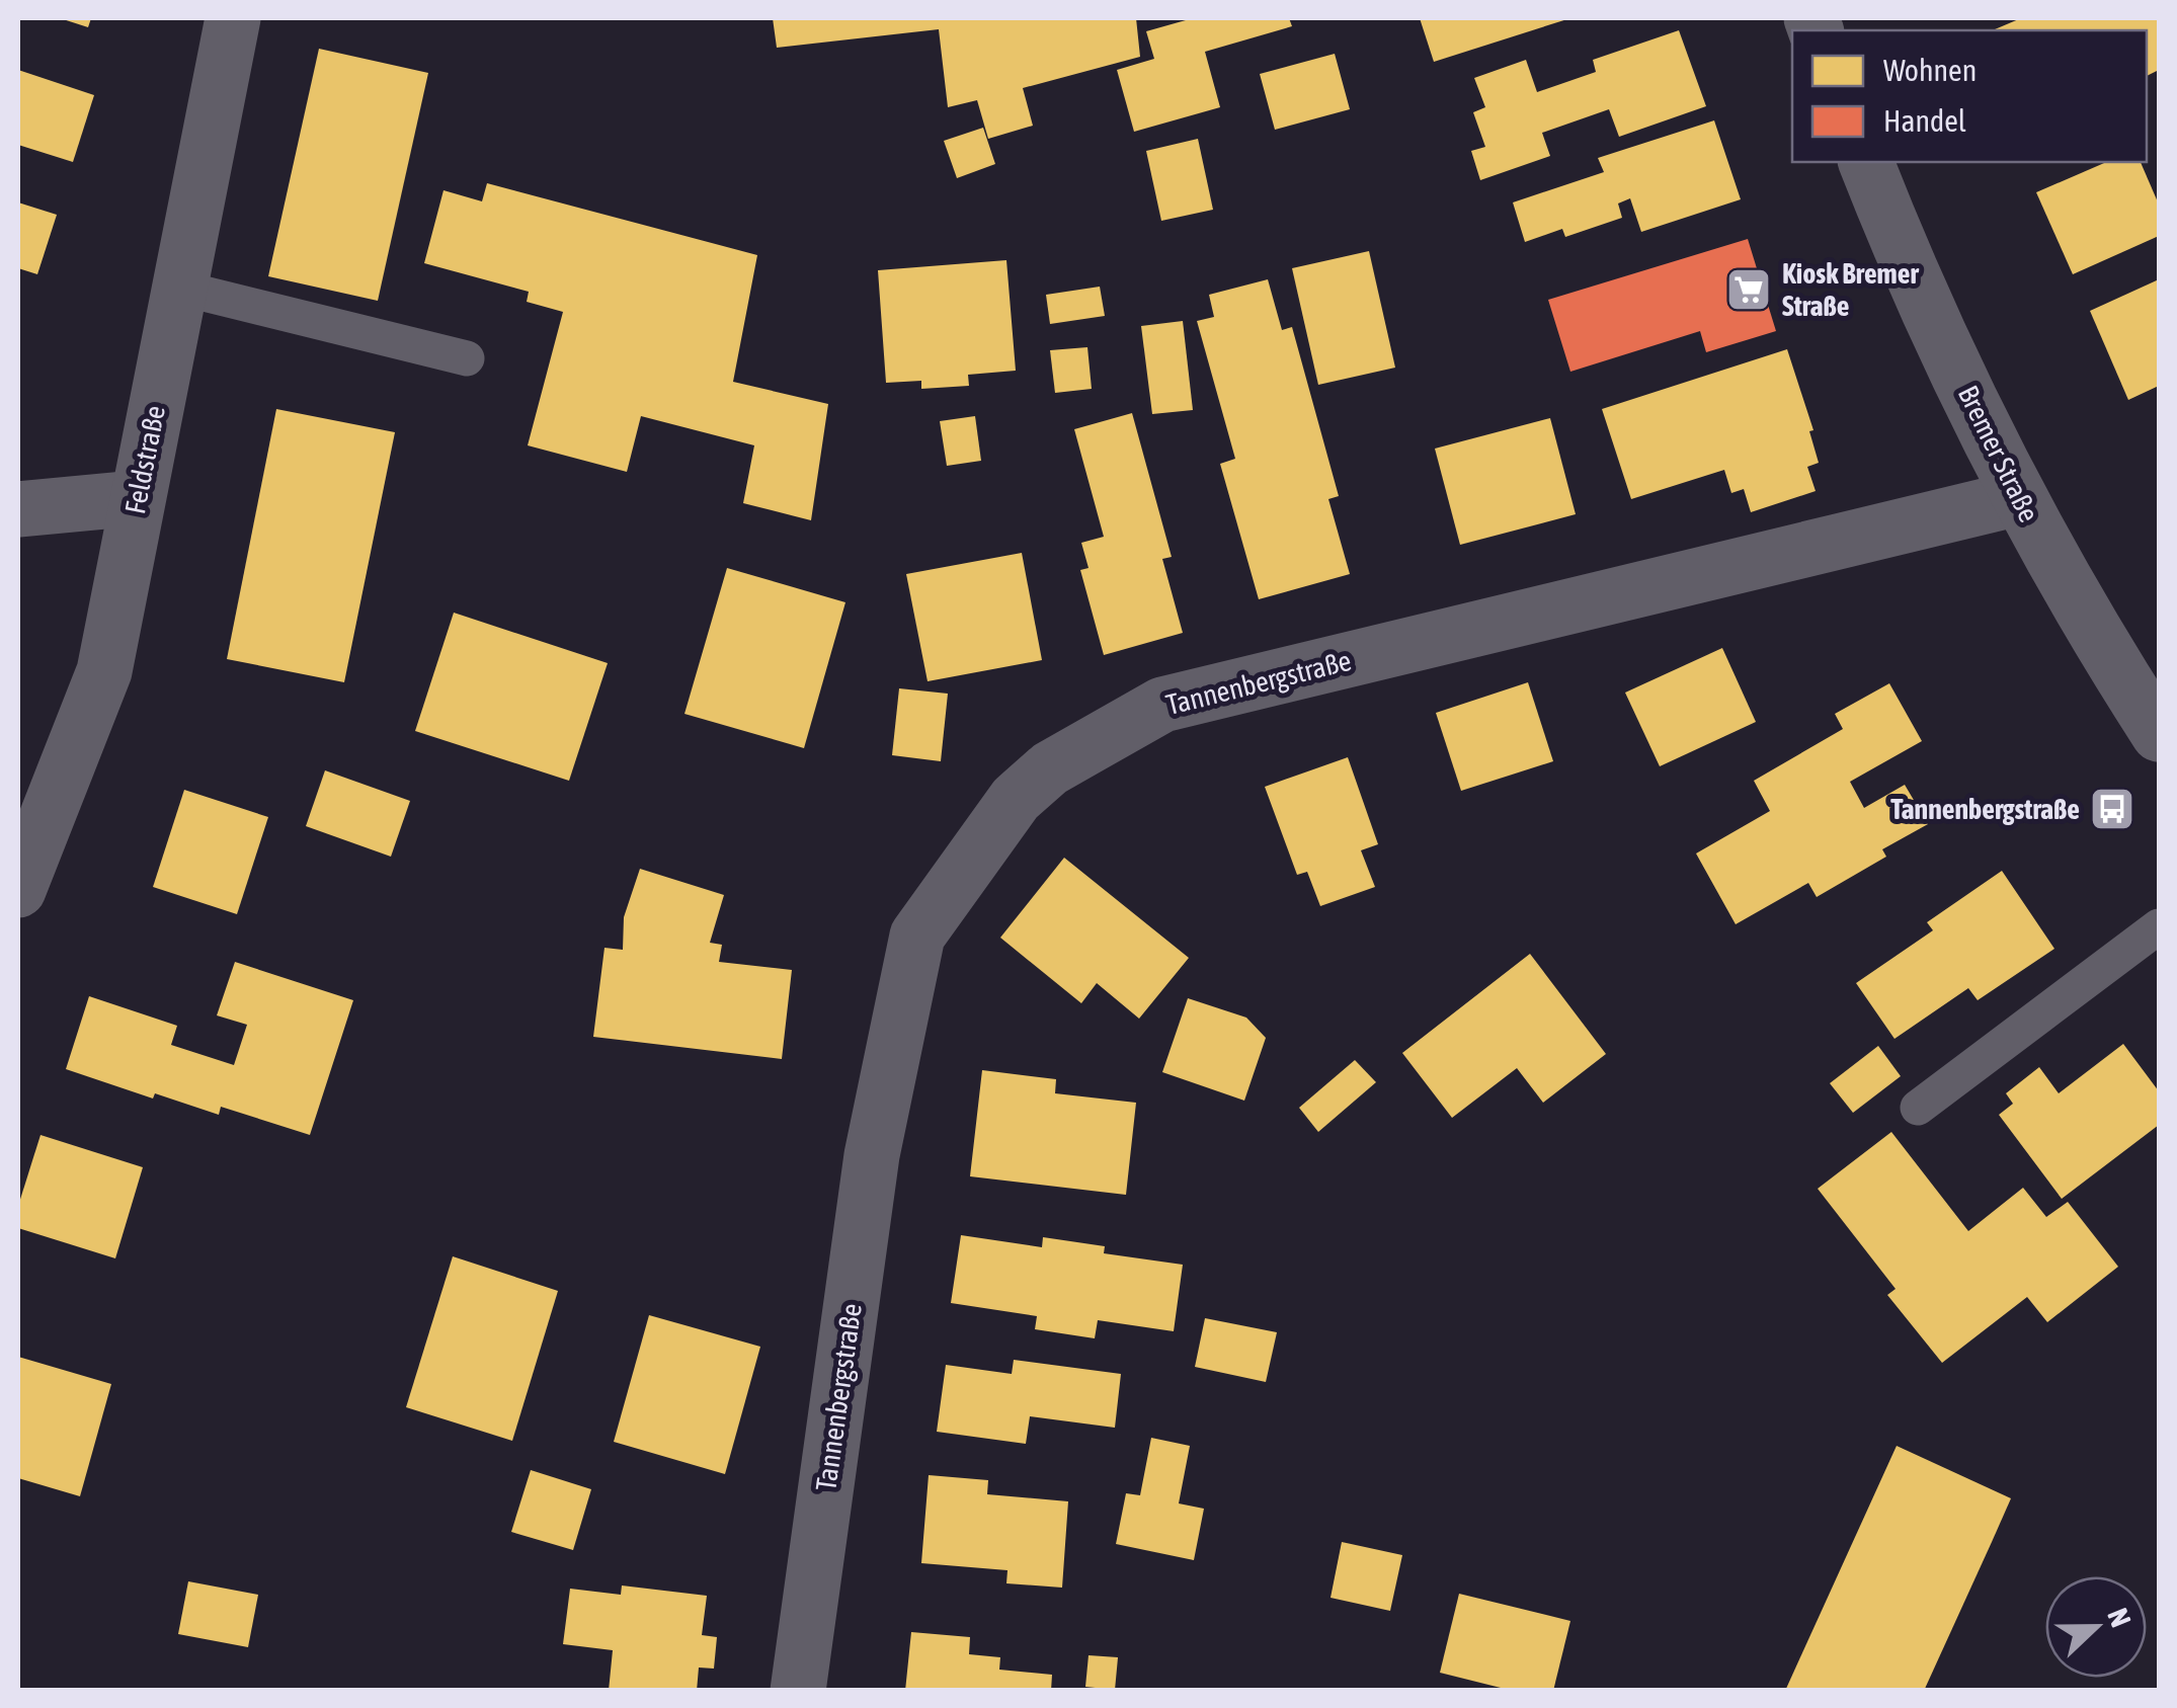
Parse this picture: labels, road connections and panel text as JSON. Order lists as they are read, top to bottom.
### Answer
{
  "streets": {
    "street": ["Bremer Straße", "Feldstraße", "Tannenbergstraße"]
  },
  "crossings": [
    ["Bremer Straße", "Tannenbergstraße"]
  ],
  "places": {
    "supermarket": ["Kiosk Bremer Straße"],
    "bus stop": ["Tannenbergstraße"]
  },
  "legend": ["Wohnen", "Handel"],
  "north": "right"
}
